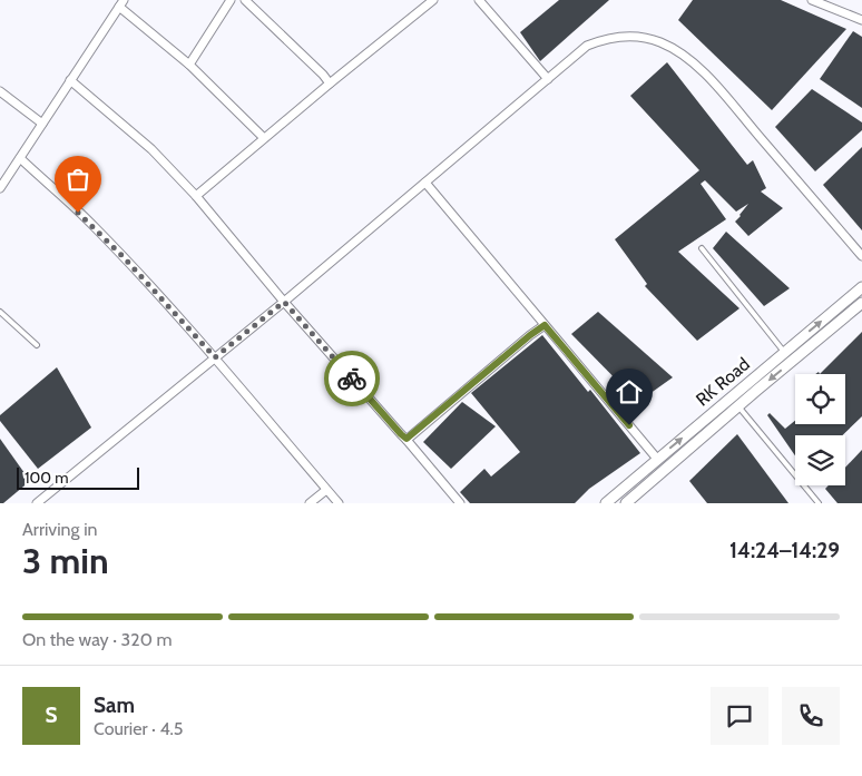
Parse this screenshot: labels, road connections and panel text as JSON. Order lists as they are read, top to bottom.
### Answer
{
  "streets": {
    "street": ["RK Road"]
  },
  "scale_bar": "100 m",
  "page": {
    "scale": "100 m",
    "heading": ["3 min", "Arriving in", "14:24–14:29"],
    "panel": ["Sam", "Courier · 4.5"],
    "bar": "On the way · 320 m",
    "round": "S"
  }
}
